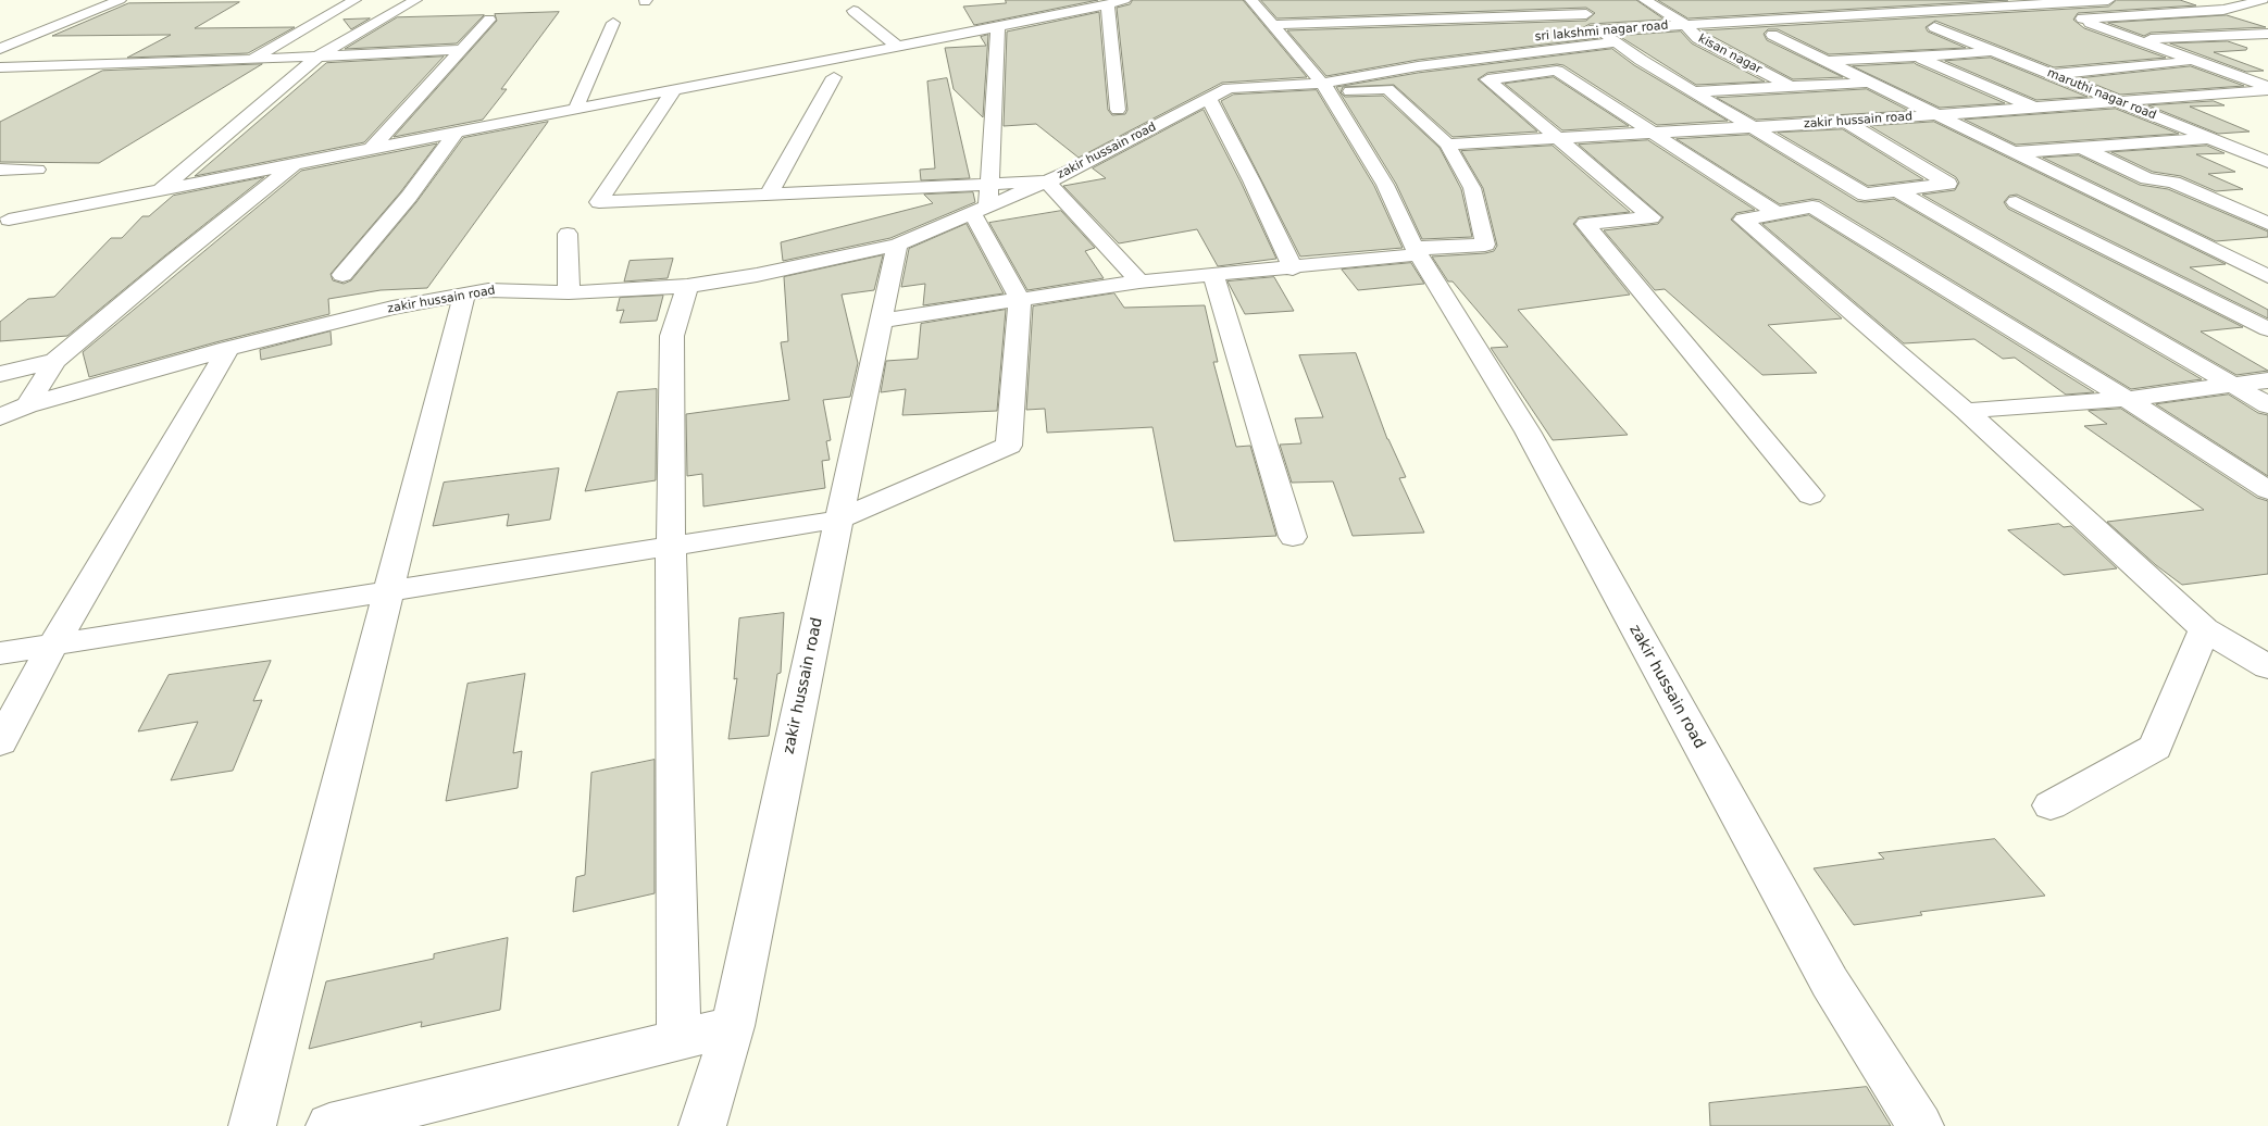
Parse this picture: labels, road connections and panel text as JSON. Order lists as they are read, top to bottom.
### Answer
{
  "streets": {
    "street": [
      "sri lakshmi nagar road",
      "kisan nagar",
      "maruthi nagar road",
      "zakir hussain road"
    ]
  },
  "crossings": [
    ["sri lakshmi nagar road", "kisan nagar"],
    ["maruthi nagar road", "zakir hussain road"]
  ]
}
